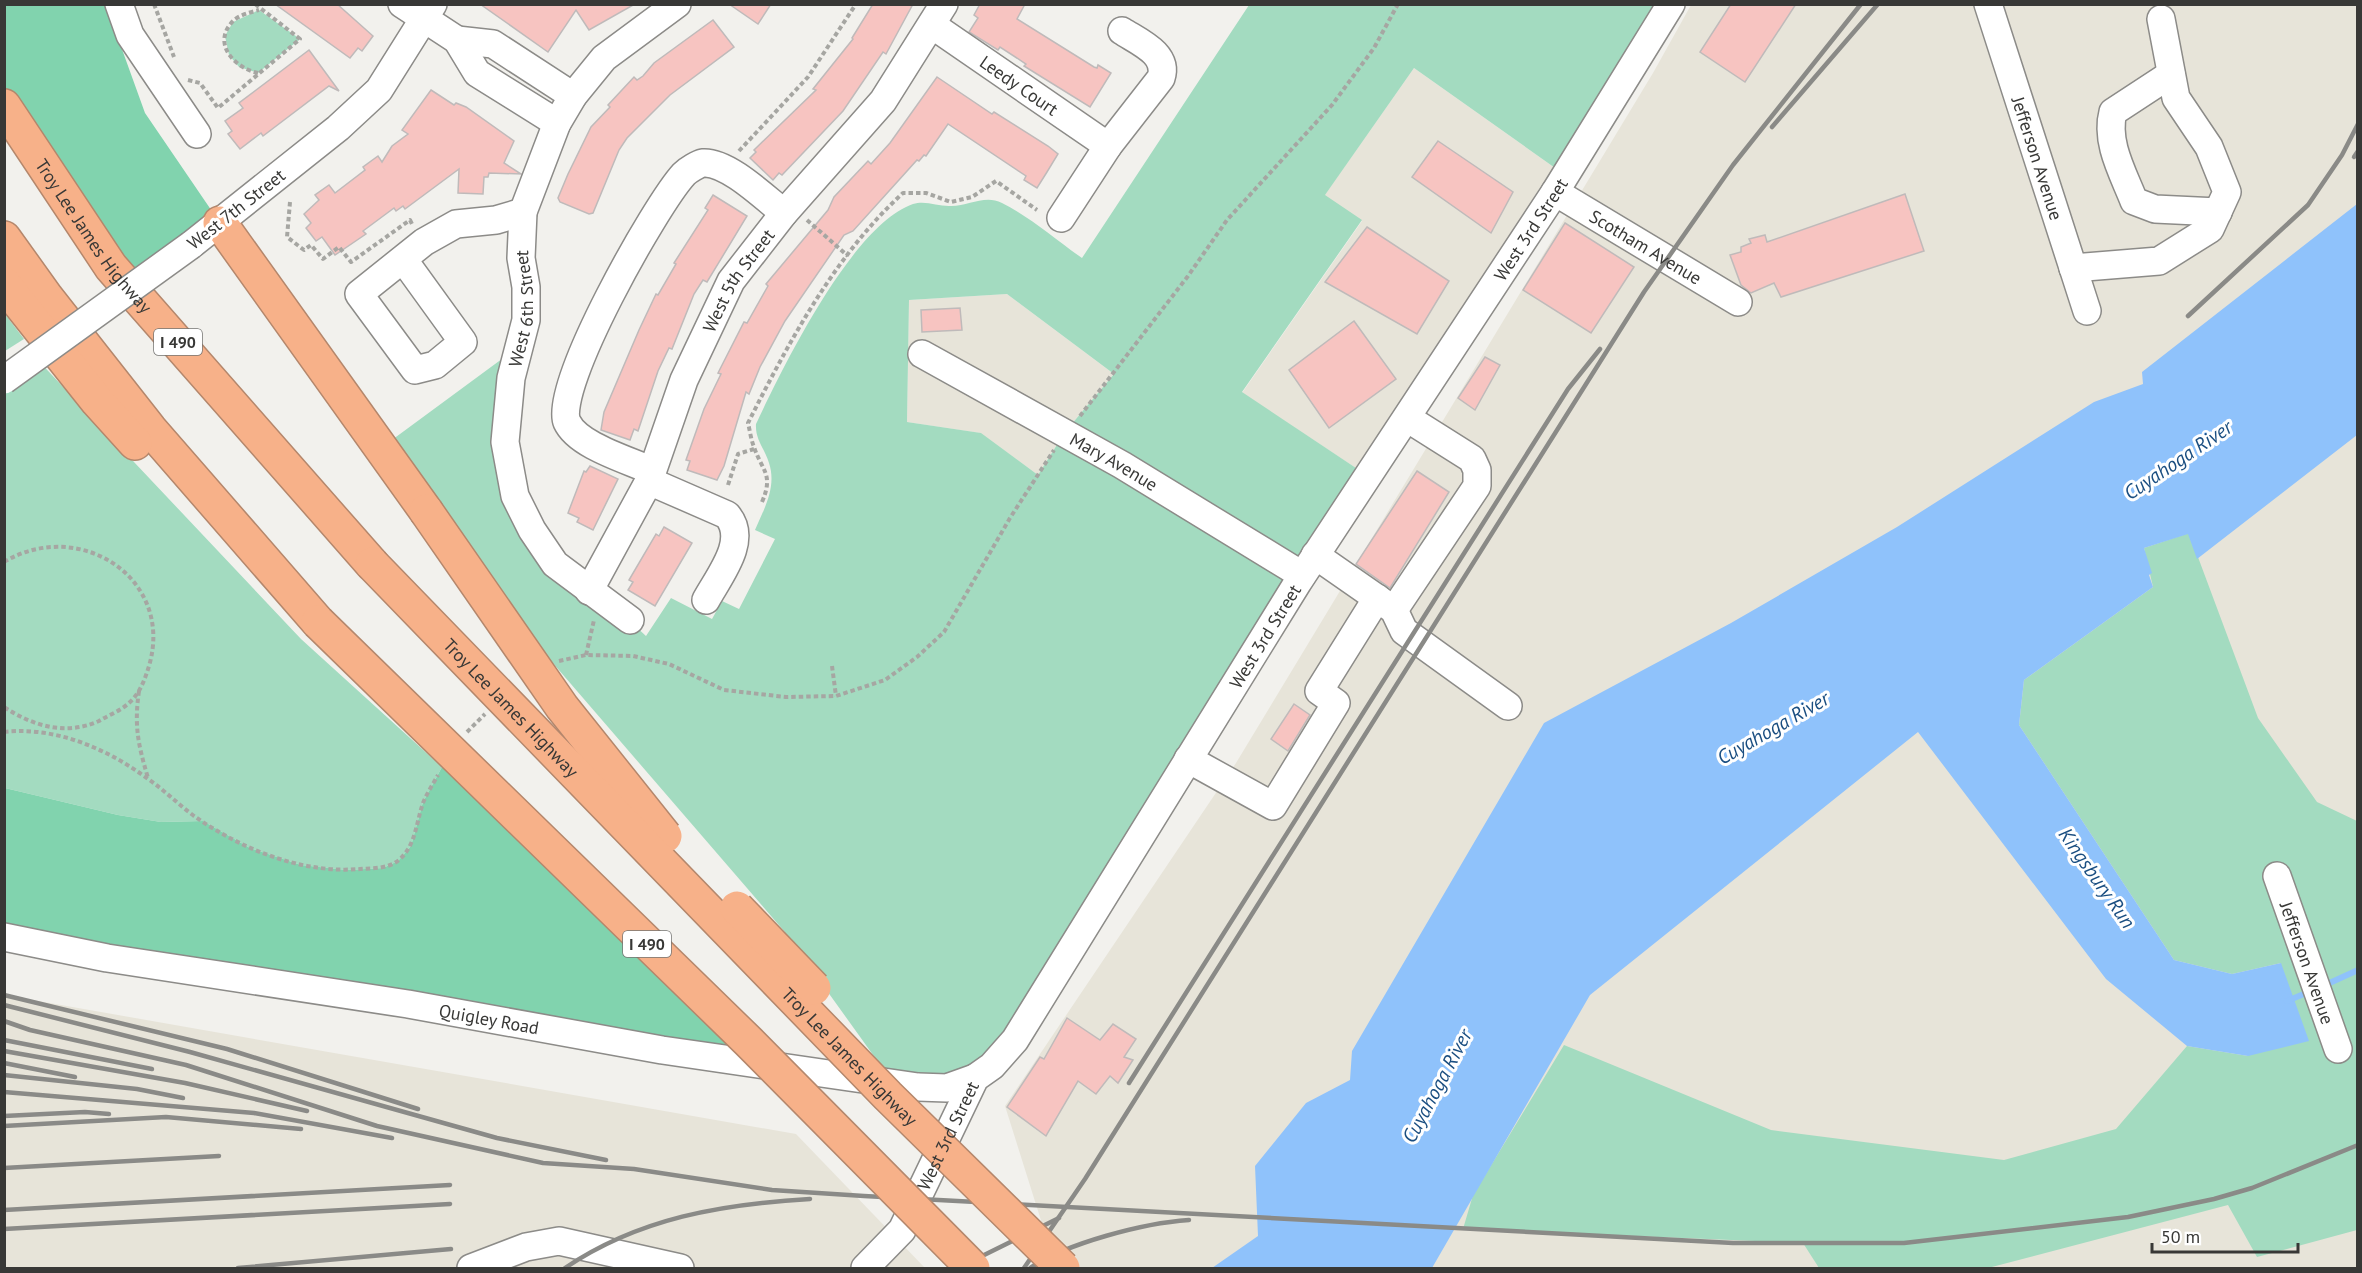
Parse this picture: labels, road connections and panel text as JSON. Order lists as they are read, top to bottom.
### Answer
{
  "streets": {
    "highway": ["Troy Lee James Highway", "I 490"],
    "street": [
      "Leedy Court",
      "Jefferson Avenue",
      "West 7th Street",
      "West 3rd Street",
      "Scotham Avenue",
      "West 5th Street",
      "West 6th Street",
      "Mary Avenue",
      "Quigley Road"
    ]
  },
  "crossings": [
    ["Leedy Court", "West 5th Street"],
    ["West 3rd Street", "Scotham Avenue"],
    ["West 3rd Street", "Mary Avenue"],
    ["West 3rd Street", "Quigley Road"],
    ["West 5th Street", "West 6th Street"]
  ],
  "water": ["Cuyahoga River", "Kingsbury Run"],
  "scale_bar": "50 m"
}
